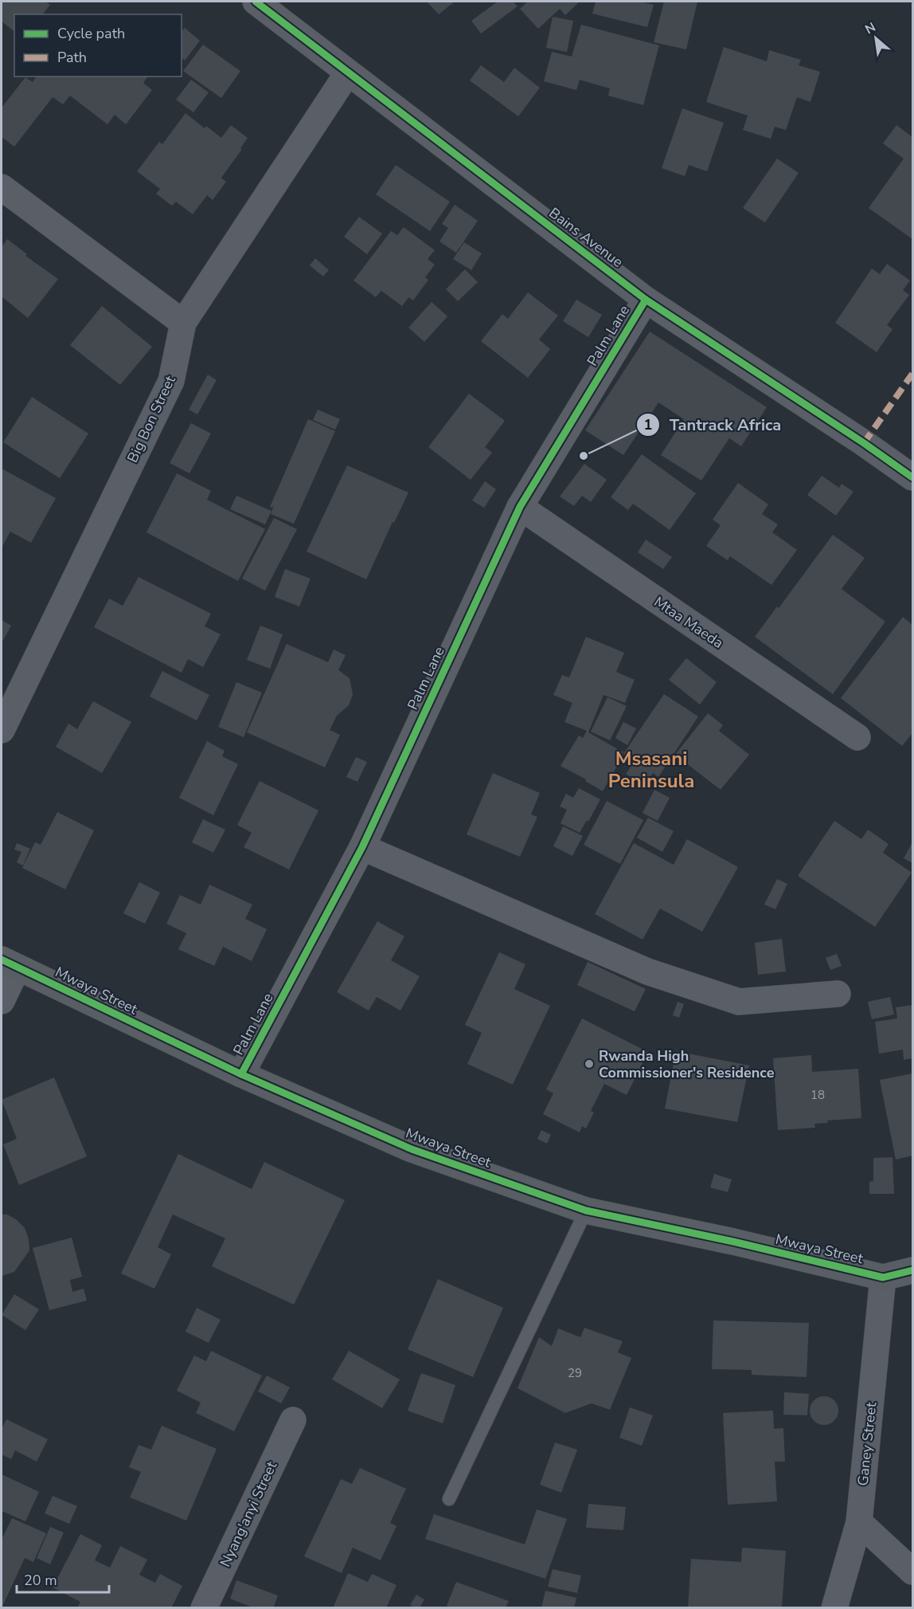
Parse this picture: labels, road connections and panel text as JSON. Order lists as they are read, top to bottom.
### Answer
{
  "streets": {
    "street": [
      "Bains Avenue",
      "Palm Lane",
      "Big Bon Street",
      "Mtaa Maeda",
      "Mwaya Street",
      "Ganey Street",
      "Nyang'anyi Street"
    ]
  },
  "crossings": [
    ["Bains Avenue", "Palm Lane"],
    ["Bains Avenue", "Big Bon Street"],
    ["Palm Lane", "Mtaa Maeda"],
    ["Palm Lane", "Mwaya Street"],
    ["Mwaya Street", "Ganey Street"]
  ],
  "districts": ["Msasani Peninsula"],
  "places": ["Tantrack Africa", "Rwanda High Commissioner's Residence"],
  "house_numbers": ["18", "29"],
  "legend": ["Cycle path", "Path"],
  "scale_bar": "20 m",
  "north": "top left"
}
